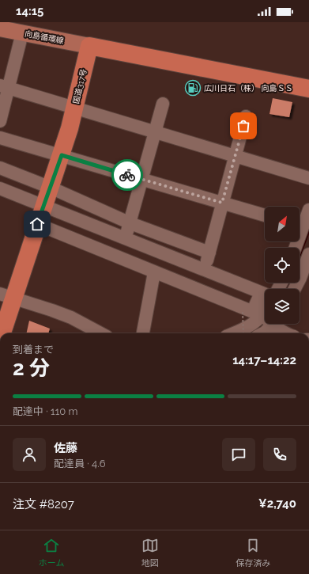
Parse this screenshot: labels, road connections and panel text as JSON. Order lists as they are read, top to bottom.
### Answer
{
  "streets": {
    "highway": ["国道317号"],
    "main road": ["向島循環線"]
  },
  "crossings": [
    ["向島循環線", "国道317号"]
  ],
  "places": {
    "fuel station": ["広川日石（株） 向島ＳＳ"]
  },
  "north": "top right",
  "page": {
    "status": "14:15",
    "heading": ["2 分", "到着まで", "14:17–14:22"],
    "panel": [
      "佐藤",
      "配達員 · 4.6",
      "注文 #8207",
      "¥2,740"
    ],
    "bar": "配達中 · 110 m",
    "tabs": ["ホーム", "地図", "保存済み"]
  }
}
